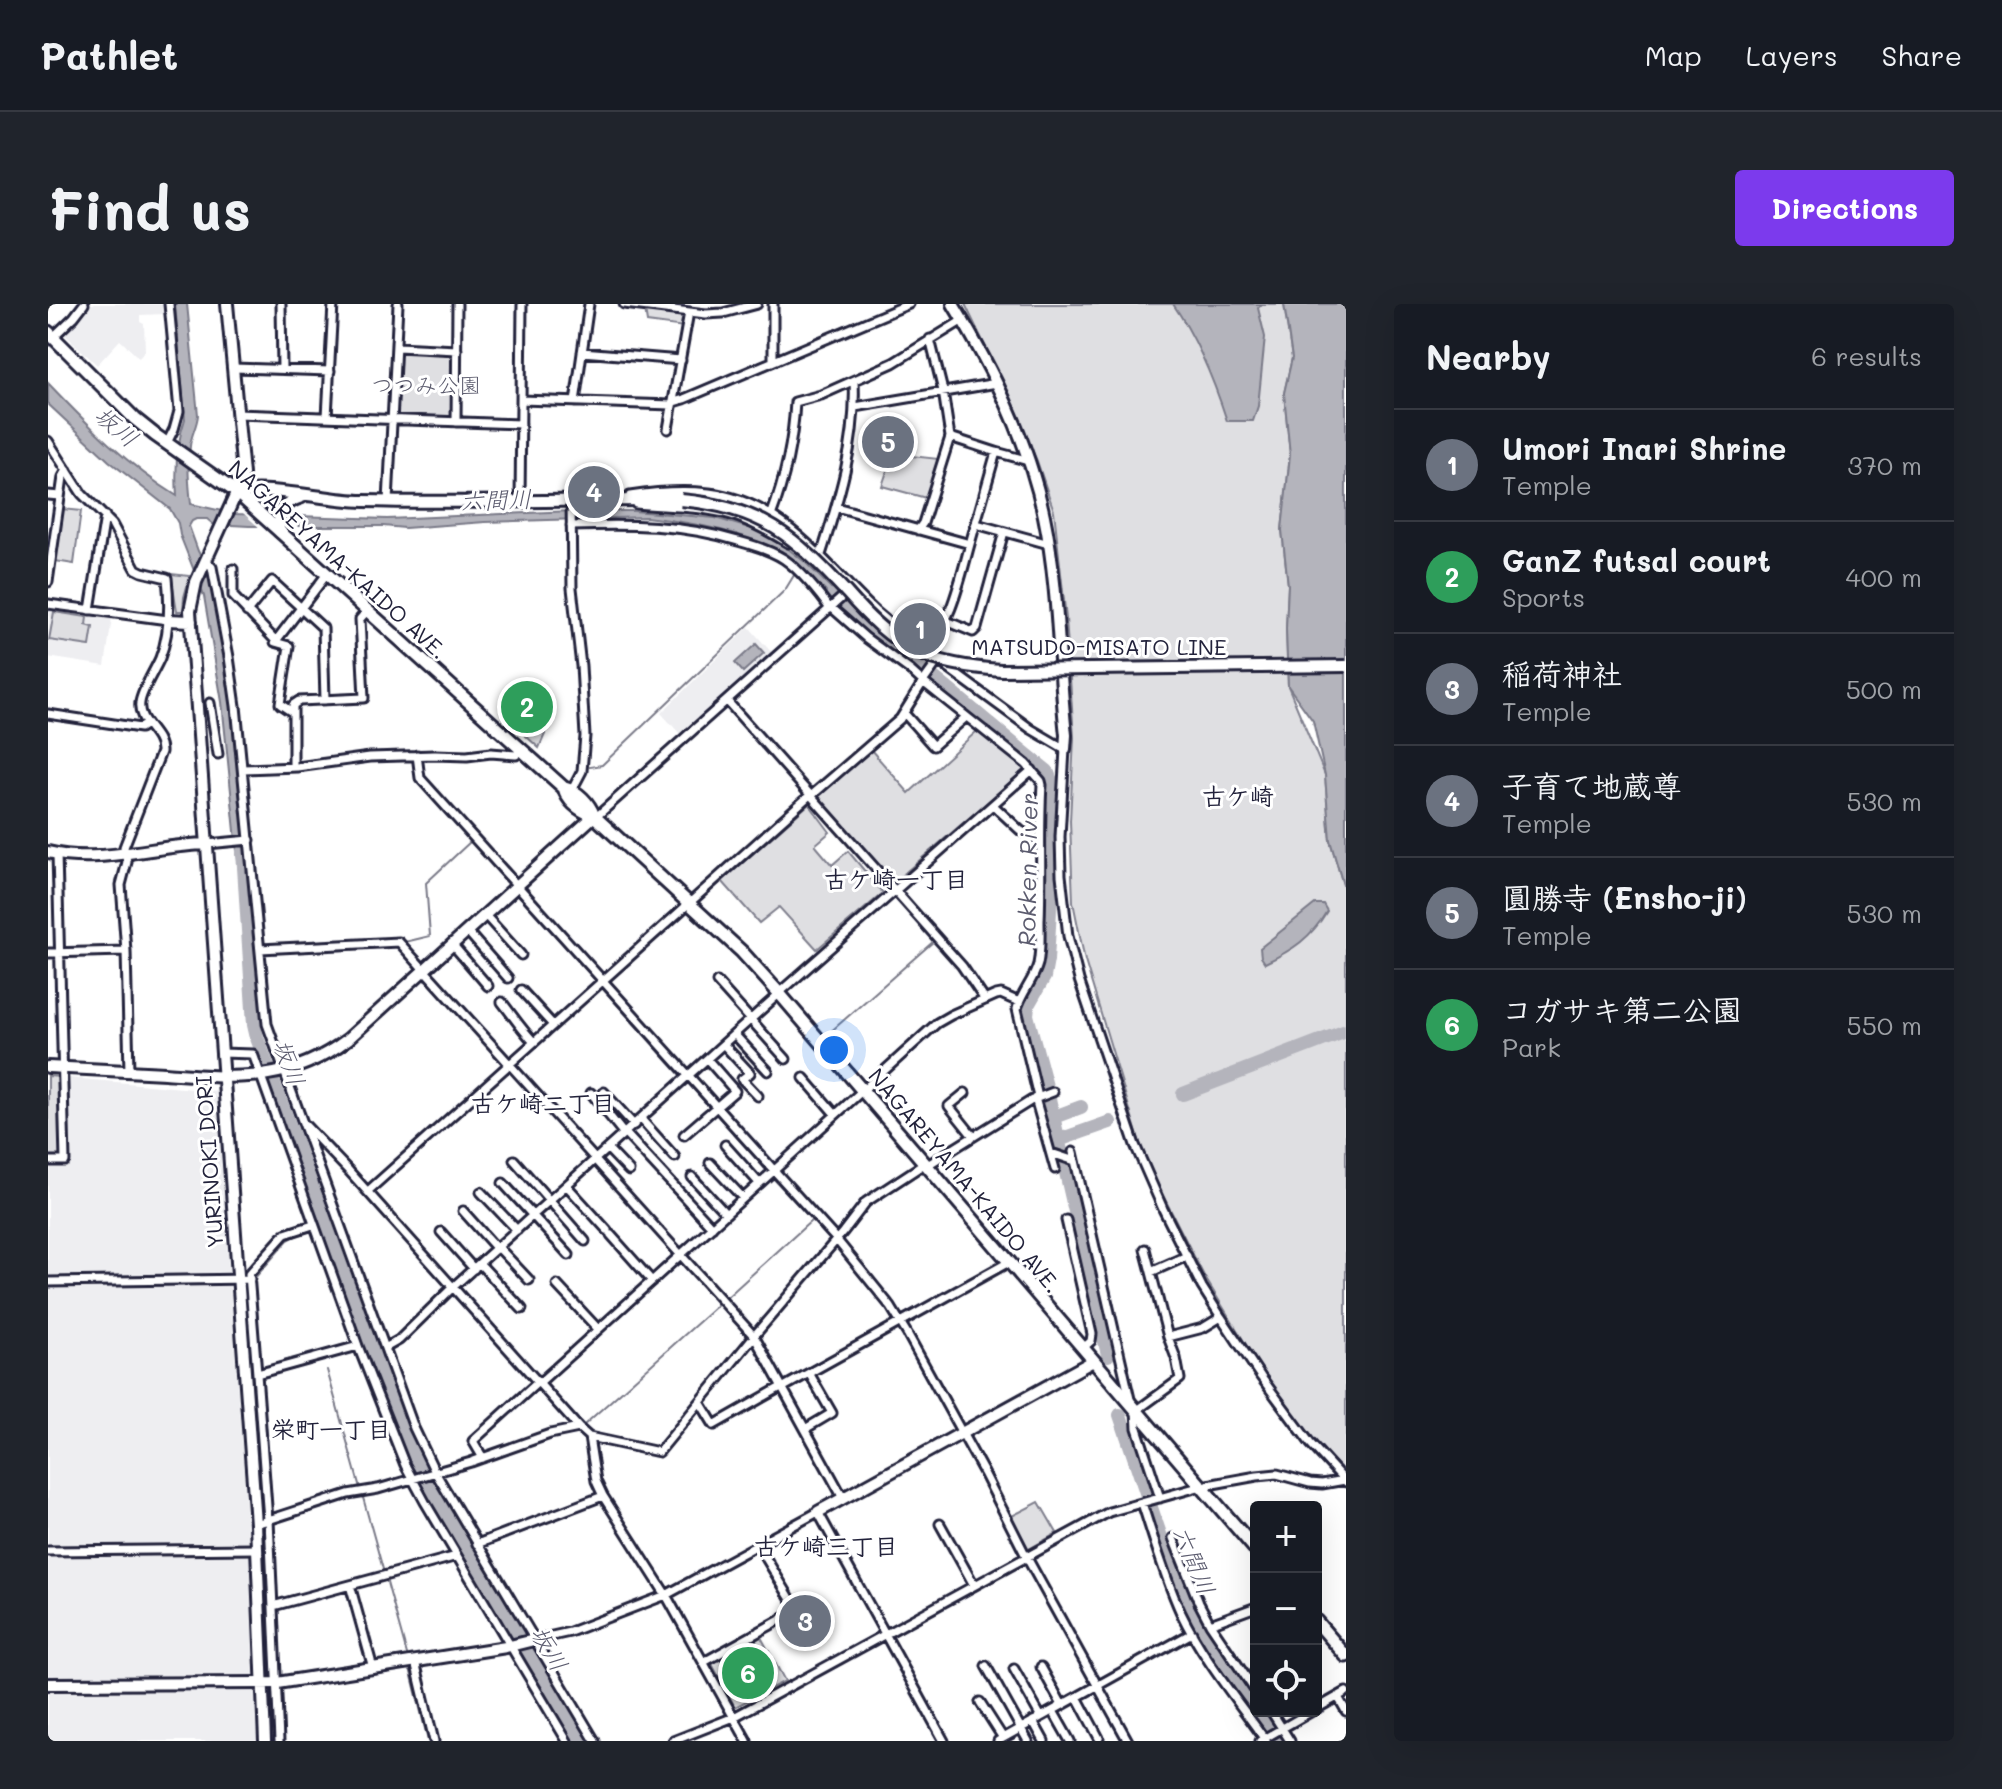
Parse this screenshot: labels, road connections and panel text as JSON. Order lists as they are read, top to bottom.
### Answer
{
  "streets": {
    "main road": ["NAGAREYAMA-KAIDO AVE."],
    "street": ["MATSUDO-MISATO LINE", "YURINOKI DORI"]
  },
  "crossings": [
    ["NAGAREYAMA-KAIDO AVE.", "MATSUDO-MISATO LINE"],
    ["NAGAREYAMA-KAIDO AVE.", "YURINOKI DORI"],
    ["MATSUDO-MISATO LINE", "YURINOKI DORI"]
  ],
  "districts": [
    "古ケ崎",
    "古ケ崎一丁目",
    "古ケ崎二丁目",
    "栄町一丁目",
    "古ケ崎三丁目"
  ],
  "water": ["坂川", "六間川", "Rokken River"],
  "parks": ["つつみ公園"],
  "page": {
    "header": "Pathlet",
    "nav": ["Map", "Layers", "Share"],
    "buttons": "Directions",
    "title": "Find us",
    "heading": ["Nearby", "6 results"],
    "list": [
      {
        "mark": "1",
        "name": "Umori Inari Shrine",
        "note": "Temple",
        "value": "370 m"
      },
      {
        "mark": "2",
        "name": "GanZ futsal court",
        "note": "Sports",
        "value": "400 m"
      },
      {
        "mark": "3",
        "name": "稲荷神社",
        "note": "Temple",
        "value": "500 m"
      },
      {
        "mark": "4",
        "name": "子育て地蔵尊",
        "note": "Temple",
        "value": "530 m"
      },
      {
        "mark": "5",
        "name": "圓勝寺 (Ensho-ji)",
        "note": "Temple",
        "value": "530 m"
      },
      {
        "mark": "6",
        "name": "コガサキ第二公園",
        "note": "Park",
        "value": "550 m"
      }
    ],
    "pins": [
      "5",
      "4",
      "1",
      "2",
      "3",
      "6"
    ],
    "map_buttons": ["+", "−"]
  }
}
